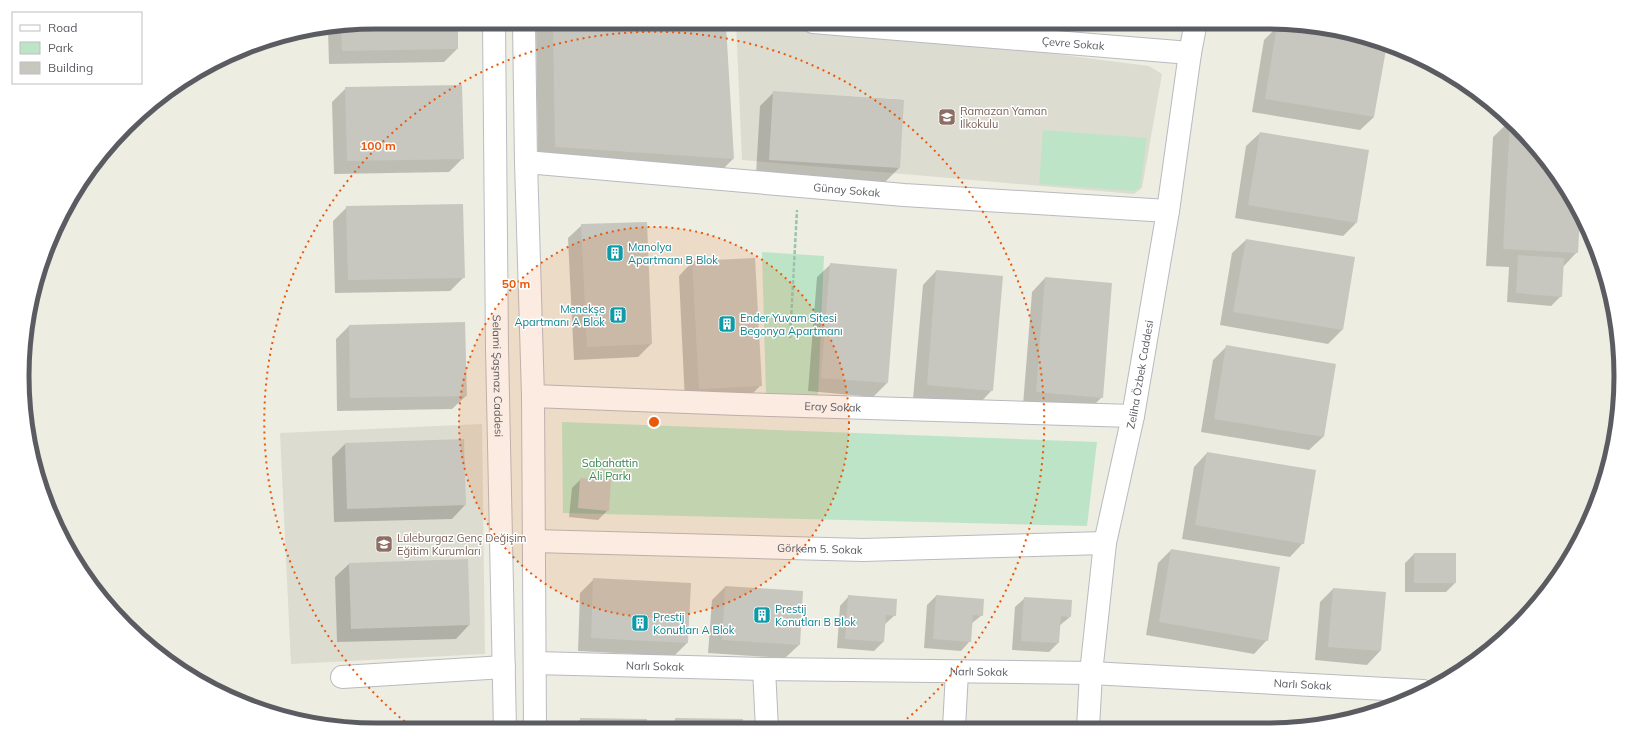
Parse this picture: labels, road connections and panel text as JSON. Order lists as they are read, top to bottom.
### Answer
{
  "streets": {
    "street": [
      "Çevre Sokak",
      "Günay Sokak",
      "Zeliha Özbek Caddesi",
      "Selami Şaşmaz Caddesi",
      "Eray Sokak",
      "Görkem 5. Sokak",
      "Narlı Sokak"
    ]
  },
  "crossings": [
    ["Çevre Sokak", "Zeliha Özbek Caddesi"],
    ["Günay Sokak", "Zeliha Özbek Caddesi"],
    ["Zeliha Özbek Caddesi", "Eray Sokak"],
    ["Zeliha Özbek Caddesi", "Görkem 5. Sokak"],
    ["Zeliha Özbek Caddesi", "Narlı Sokak"],
    ["Selami Şaşmaz Caddesi", "Narlı Sokak"]
  ],
  "parks": ["Sabahattin Ali Parkı"],
  "places": {
    "school or university": ["Ramazan Yaman İlkokulu", "Lüleburgaz Genç Değişim Eğitim Kurumları"],
    "building": [
      "Manolya Apartmanı B Blok",
      "Menekşe Apartmanı A Blok",
      "Ender Yuvam Sitesi Begonya Apartmanı",
      "Prestij Konutları B Blok",
      "Prestij Konutları A Blok"
    ]
  },
  "legend": ["Road", "Park", "Building"],
  "rings": ["100 m", "50 m"]
}
